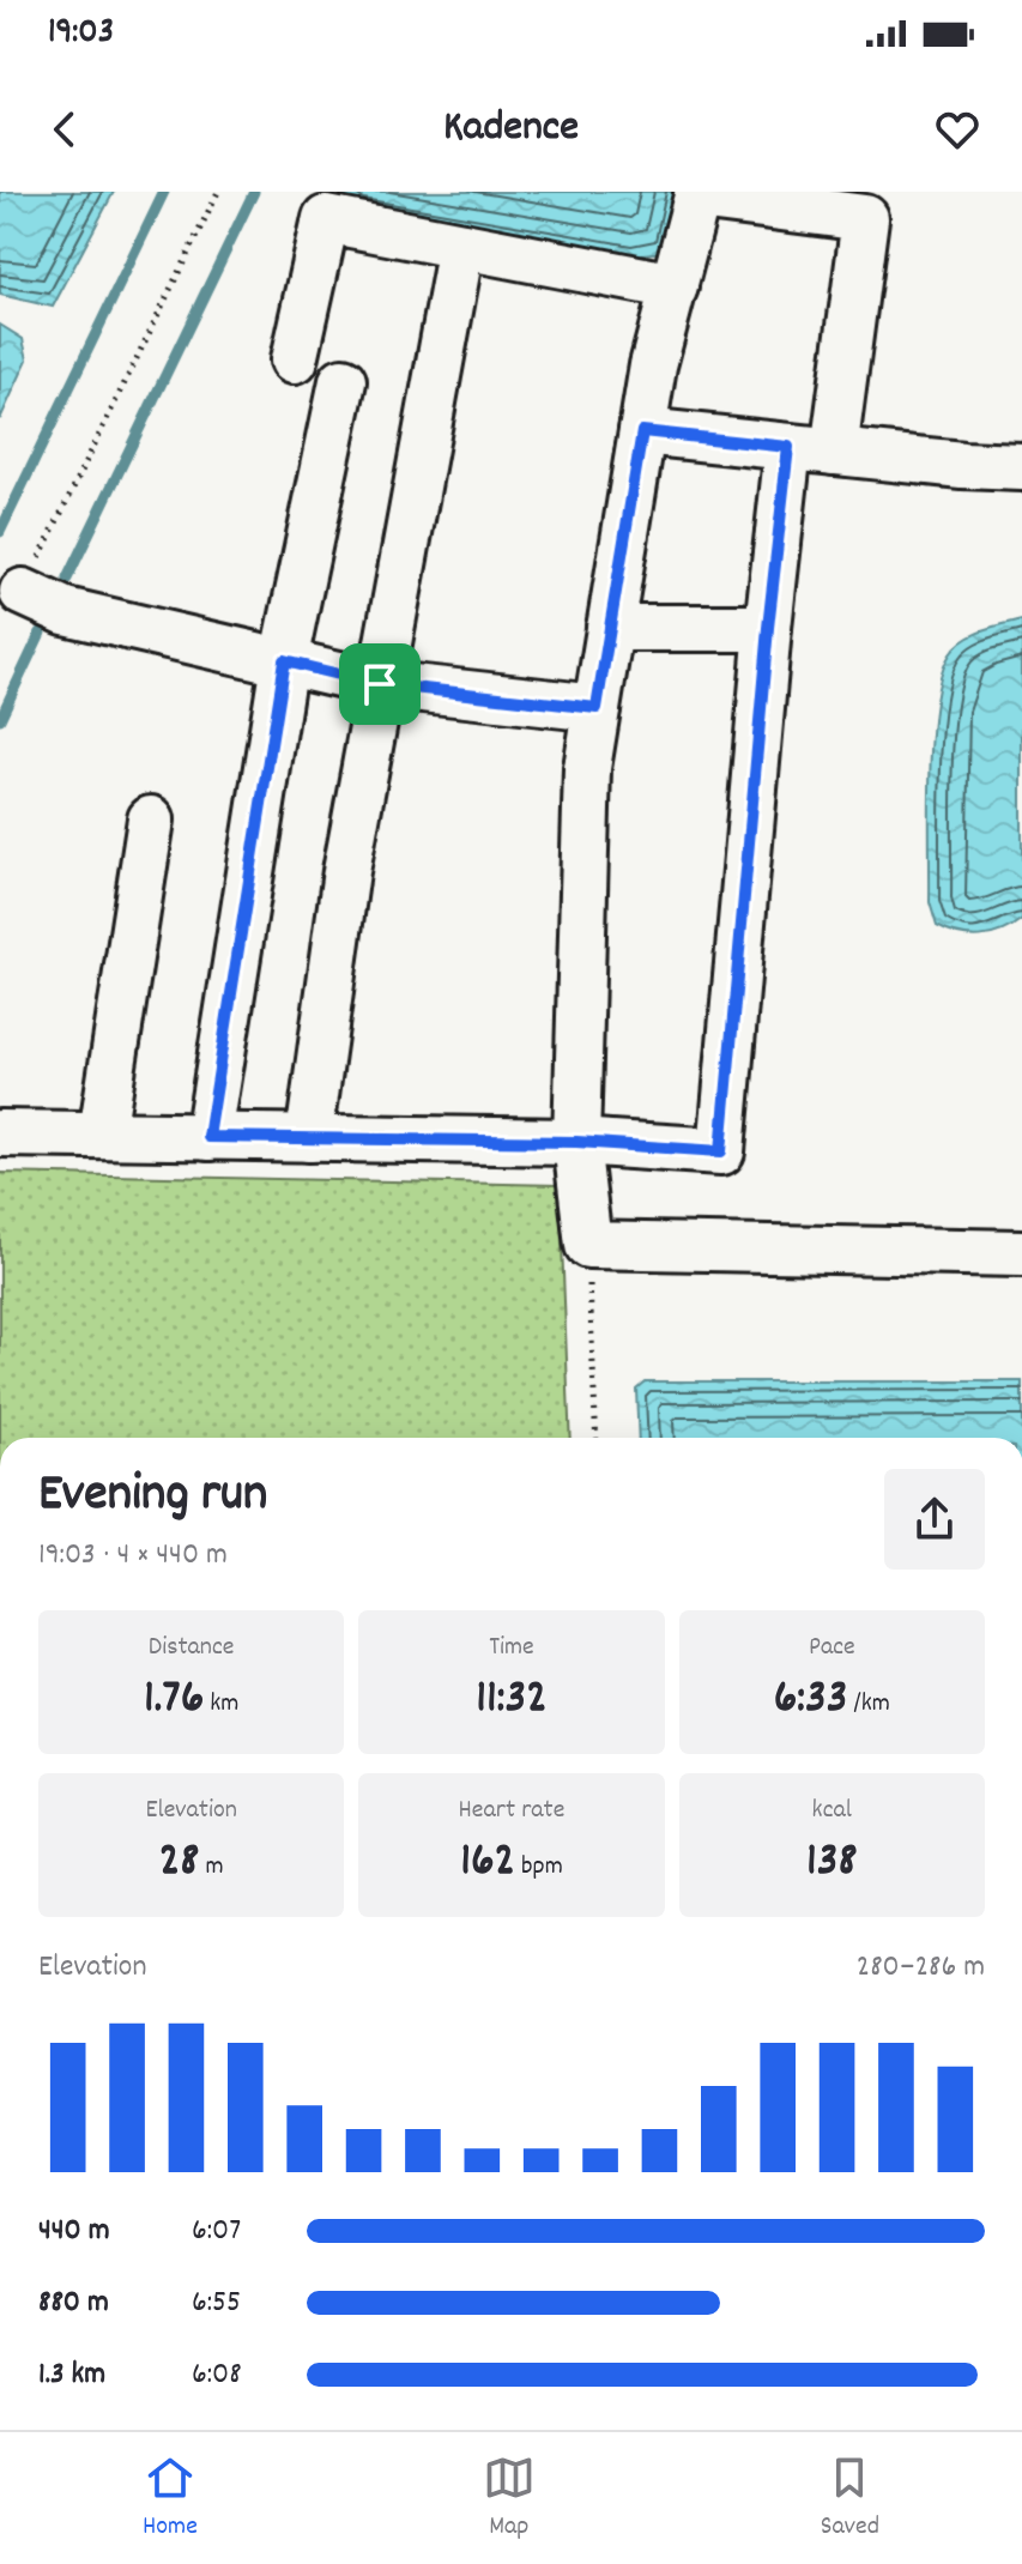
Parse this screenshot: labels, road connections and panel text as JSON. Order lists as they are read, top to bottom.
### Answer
{
  "page": {
    "status": "19:03",
    "header": "Kadence",
    "heading": ["Evening run", "19:03 · 4 × 440 m"],
    "stats": [
      ["Distance", "1.76 km"],
      ["Time", "11:32"],
      ["Pace", "6:33 /km"],
      ["Elevation", "28 m"],
      ["Heart rate", "162 bpm"],
      ["kcal", "138"]
    ],
    "chart": ["Elevation", "280–286 m"],
    "list": [
      {
        "name": "440 m",
        "note": "6:07"
      },
      {
        "name": "880 m",
        "note": "6:55"
      },
      {
        "name": "1.3 km",
        "note": "6:08"
      }
    ],
    "tabs": ["Home", "Map", "Saved"]
  }
}
